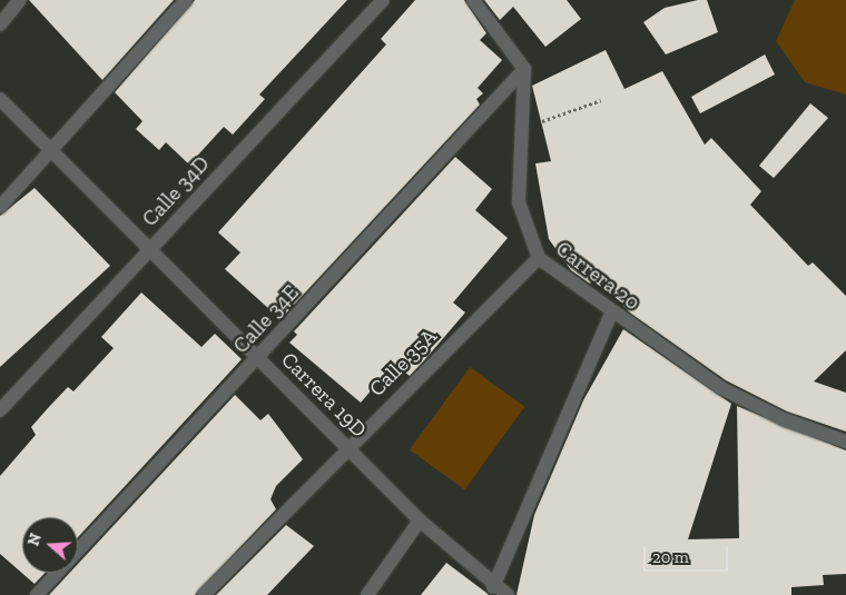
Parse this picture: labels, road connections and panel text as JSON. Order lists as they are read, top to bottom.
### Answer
{
  "streets": {
    "street": [
      "Calle 34D",
      "Carrera 20",
      "Calle 34E",
      "Calle 35A",
      "Carrera 19D"
    ]
  },
  "crossings": [
    ["Calle 34D", "Carrera 19D"],
    ["Carrera 20", "Calle 34E"],
    ["Carrera 20", "Calle 35A"],
    ["Calle 34E", "Carrera 19D"],
    ["Calle 35A", "Carrera 19D"]
  ],
  "scale_bar": "20 m",
  "north": "left"
}
